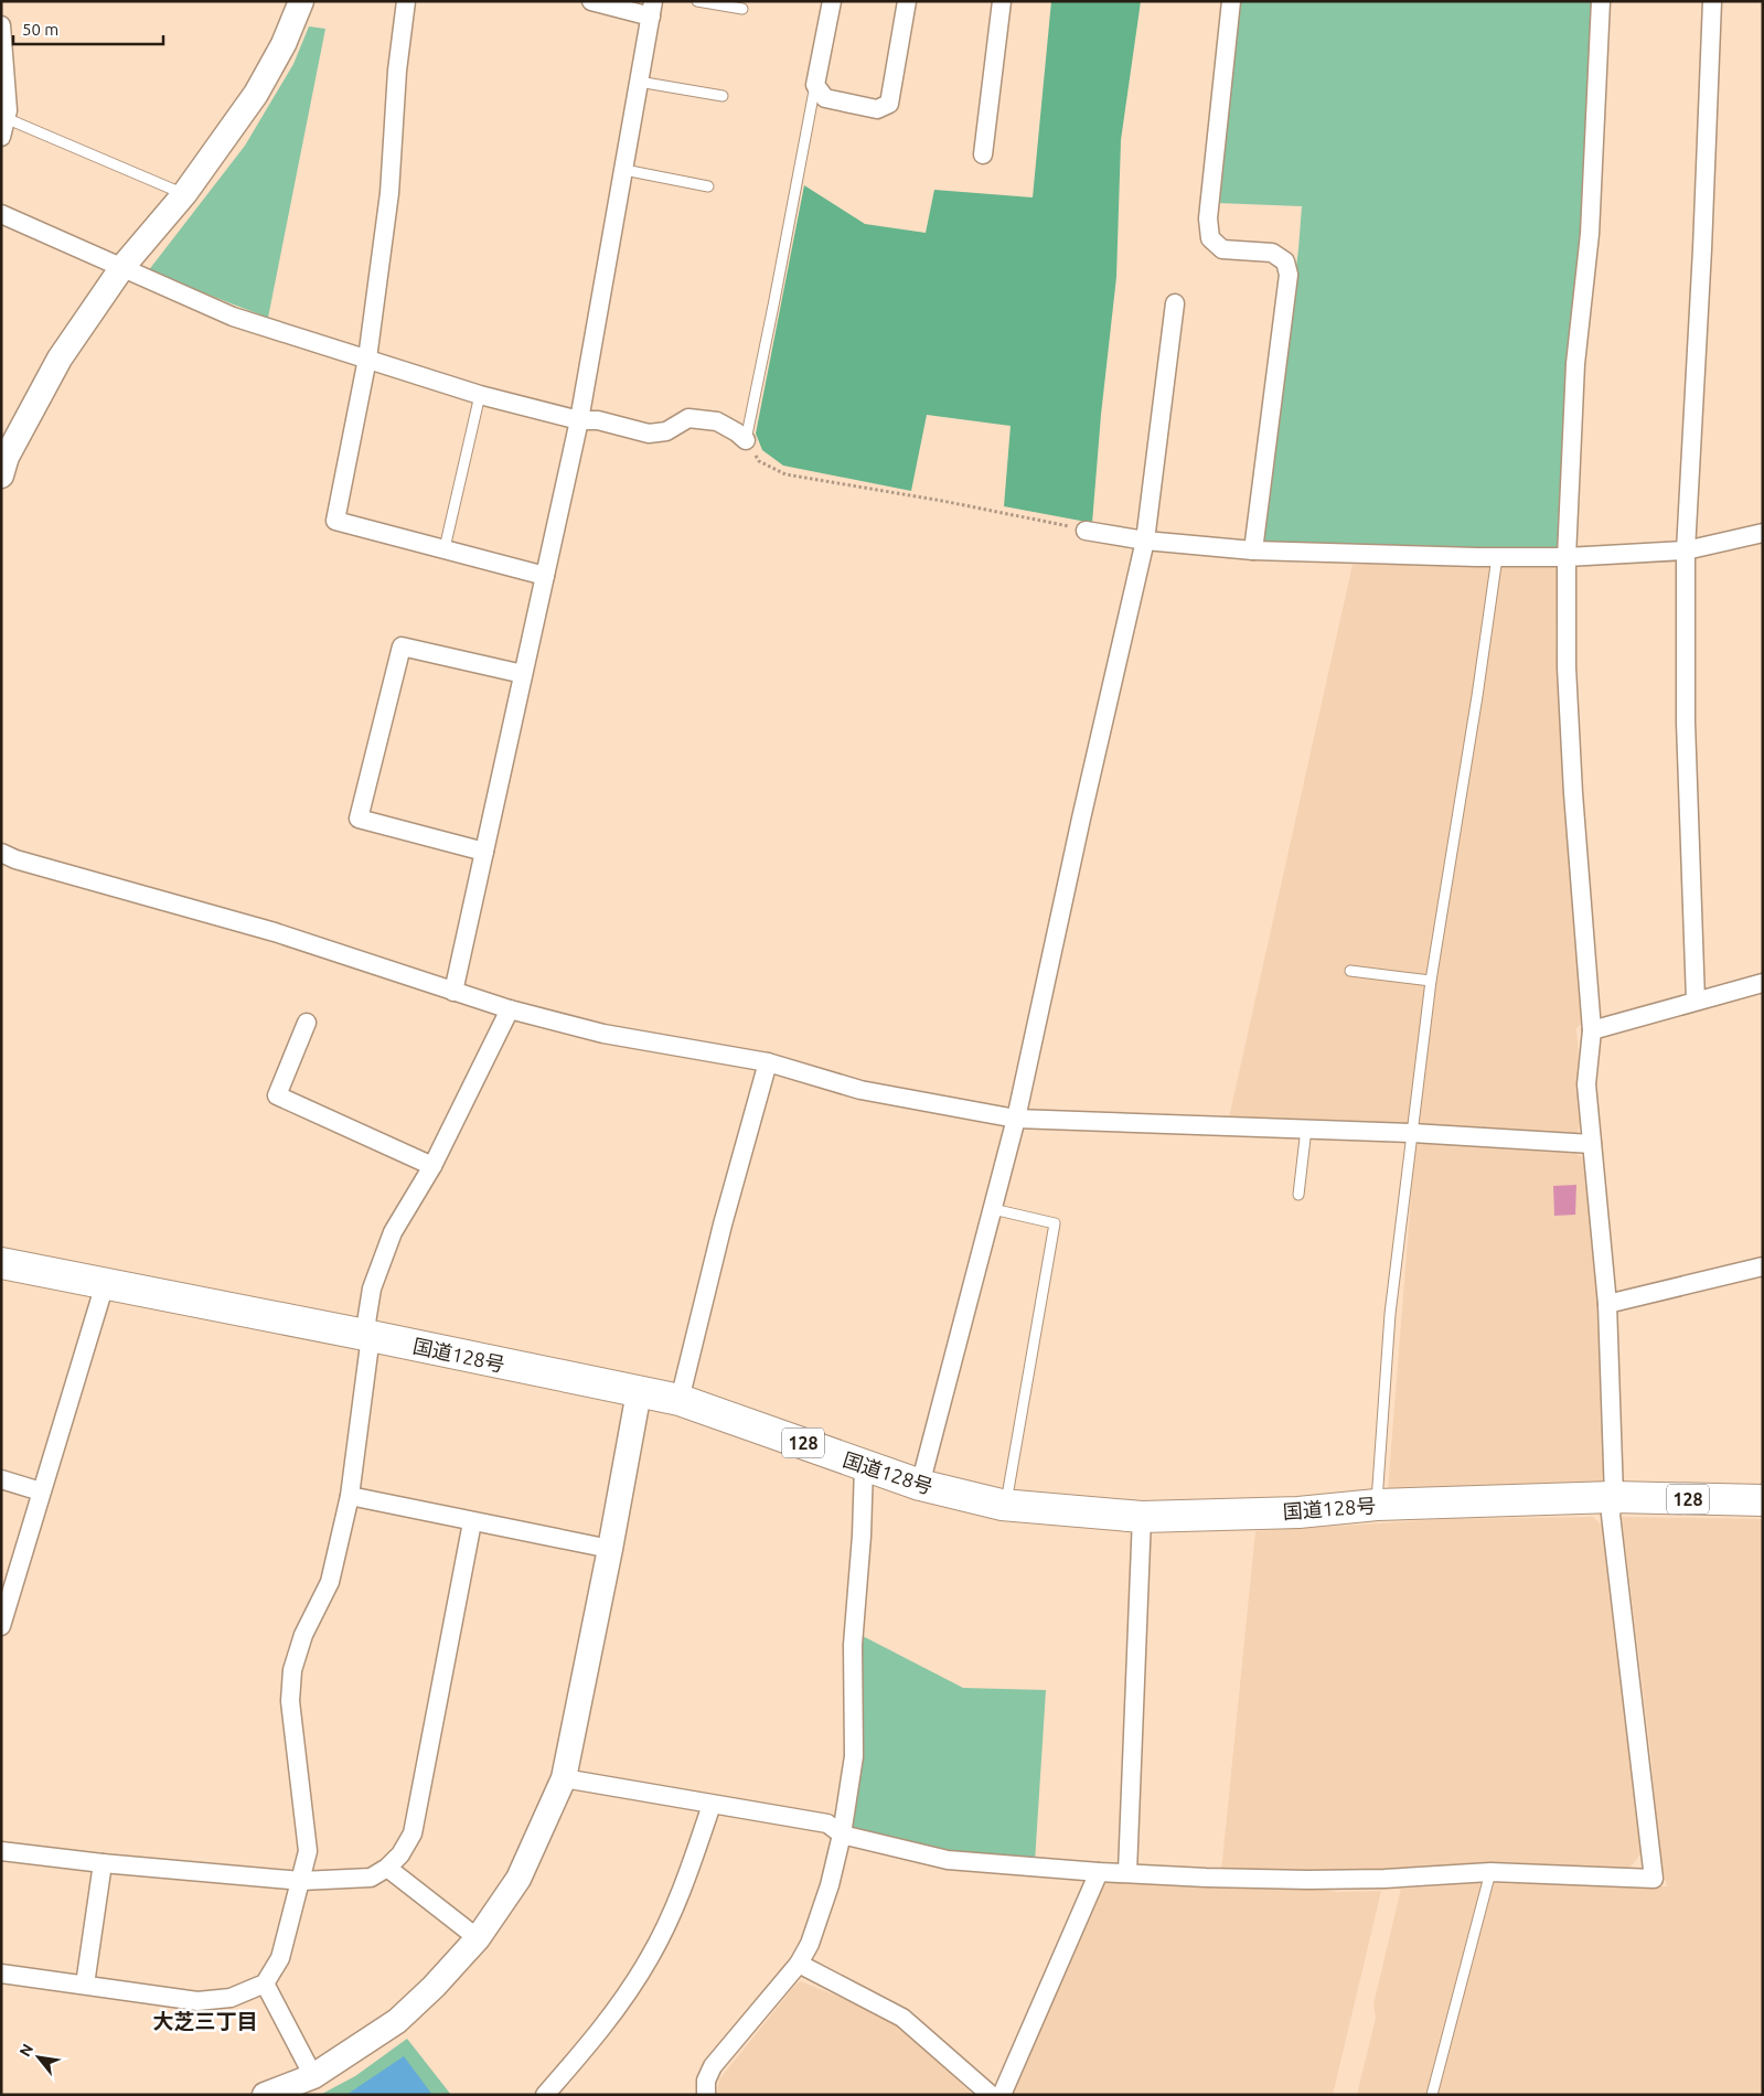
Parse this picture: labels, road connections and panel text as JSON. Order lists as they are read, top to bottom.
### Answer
{
  "streets": {
    "highway": ["国道128号", "128"]
  },
  "districts": ["大芝三丁目"],
  "scale_bar": "50 m",
  "north": "top left"
}
